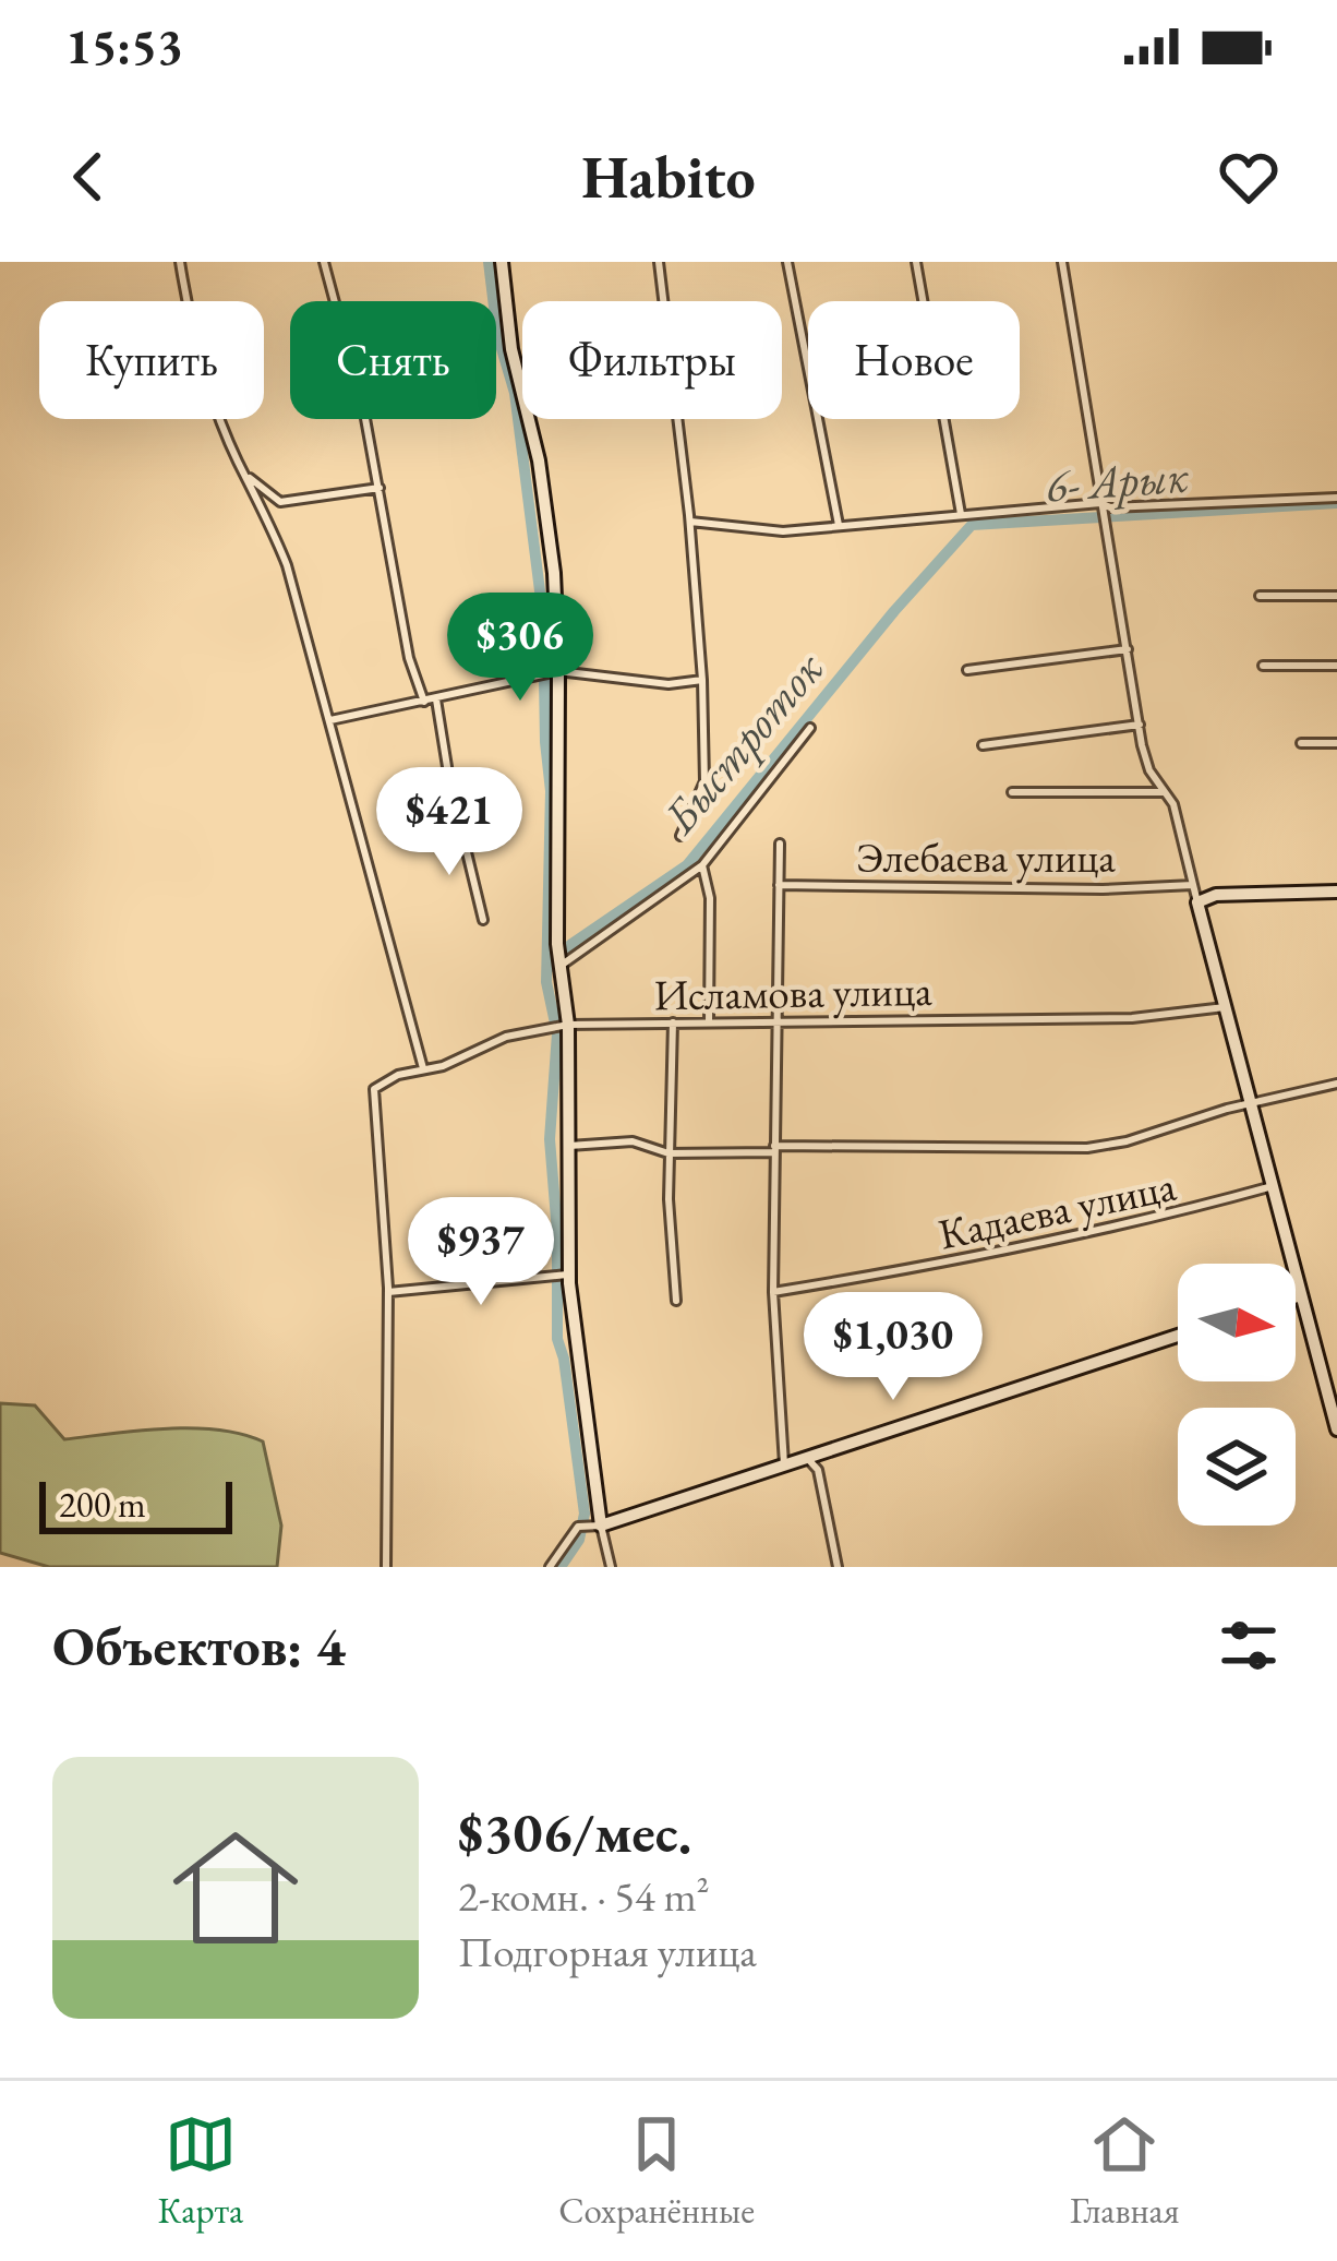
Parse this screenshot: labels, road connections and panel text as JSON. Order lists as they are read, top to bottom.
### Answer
{
  "streets": {
    "street": ["Элебаева улица", "Исламова улица", "Кадаева улица"]
  },
  "water": ["6- Арык", "Быстроток"],
  "scale_bar": "200 m",
  "north": "right",
  "page": {
    "status": "15:53",
    "header": "Habito",
    "chip": [
      "Купить",
      "Снять",
      "Фильтры",
      "Новое"
    ],
    "price": [
      "$306",
      "$421",
      "$937",
      "$1,030"
    ],
    "scale": "200 m",
    "heading": "Объектов: 4",
    "list": [
      {
        "name": "$306/мес.",
        "note": "2-комн. · 54 m² · Подгорная улица"
      }
    ],
    "tabs": ["Карта", "Сохранённые", "Главная"]
  }
}
